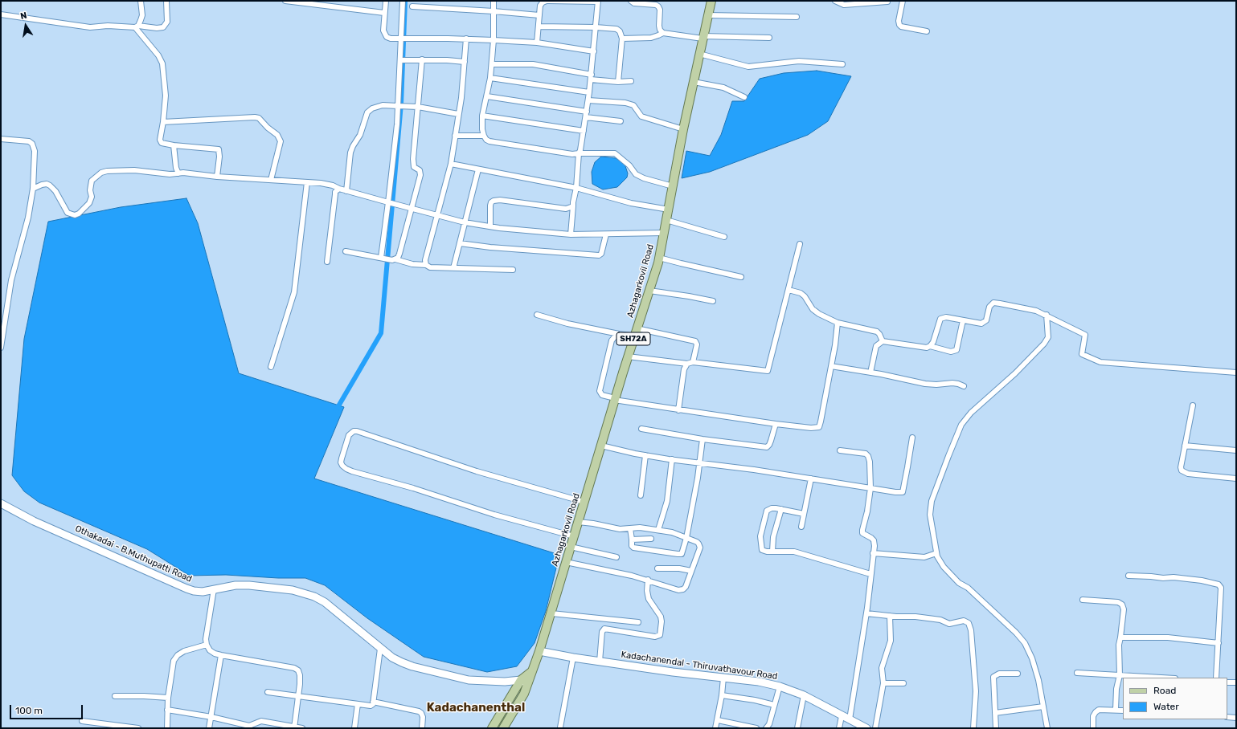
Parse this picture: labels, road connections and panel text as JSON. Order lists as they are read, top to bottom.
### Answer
{
  "streets": {
    "main road": [
      "Azhagarkovil Road",
      "SH72A",
      "Othakadai - B.Muthupatti Road",
      "Kadachanendal - Thiruvathavour Road"
    ]
  },
  "crossings": [
    ["Azhagarkovil Road", "Othakadai - B.Muthupatti Road"],
    ["Azhagarkovil Road", "Kadachanendal - Thiruvathavour Road"]
  ],
  "districts": ["Kadachanenthal"],
  "legend": ["Road", "Water"],
  "scale_bar": "100 m",
  "north": "top"
}
